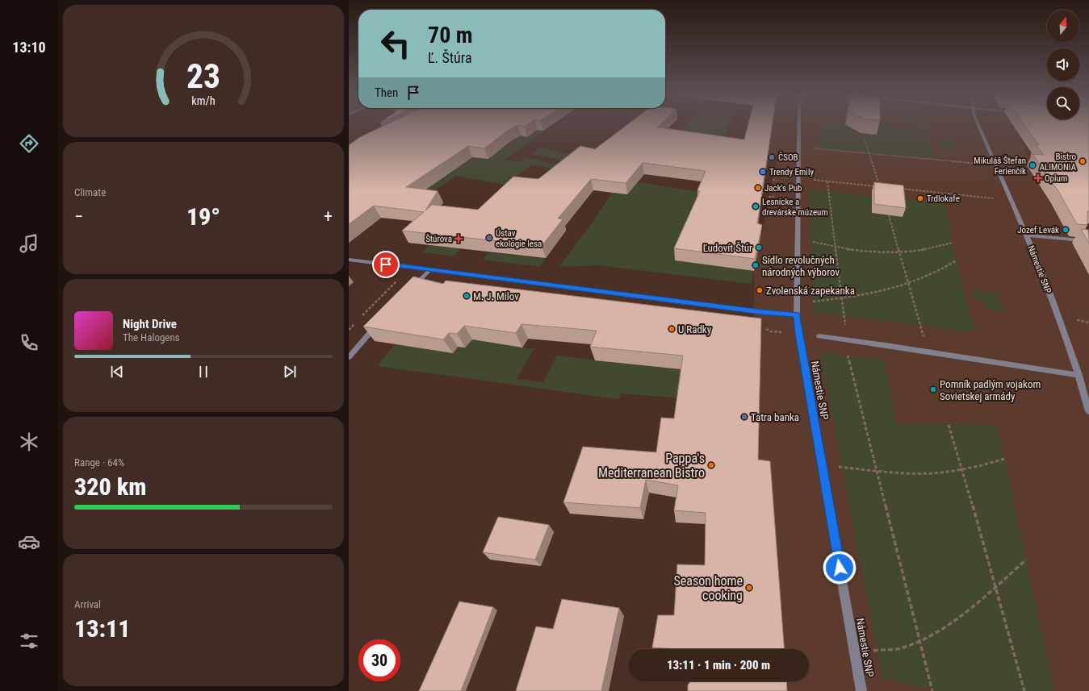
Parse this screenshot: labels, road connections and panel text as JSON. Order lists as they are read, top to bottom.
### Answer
{
  "streets": {
    "street": ["Námestie SNP"]
  },
  "places": {
    "other": [
      "ČSOB",
      "Bistro ALIMONIA",
      "Mikuláš Štefan Ferienčík",
      "Trendy Emily",
      "Jack's Pub",
      "Trdlokafe",
      "Lesnícke a drevárske múzeum",
      "Jozef Levák",
      "Ústav ekológie lesa",
      "Ľudovít Štúr",
      "Sídlo revolučných národných výborov",
      "Zvolenská zapekanka",
      "M. J. Milov",
      "U Radky",
      "Pomník padlým vojakom Sovietskej armády",
      "Tatra banka",
      "Pappa's Mediterranean Bistro",
      "Season home cooking"
    ],
    "health": ["Opium", "Štúrova"]
  },
  "north": "top",
  "page": {
    "tabs": "13:10",
    "turn": ["70 m", "Ľ. Štúra"],
    "then": "Then",
    "tile": [
      "Climate",
      ["Range · 64%", "320 km"],
      ["Arrival", "13:11"]
    ],
    "heat": ["−", "19°", "+"],
    "song": ["Night Drive", "The Halogens"],
    "limit": "30",
    "trip": "13:11 · 1 min · 200 m",
    "gauge": ["23", "km/h"]
  }
}
